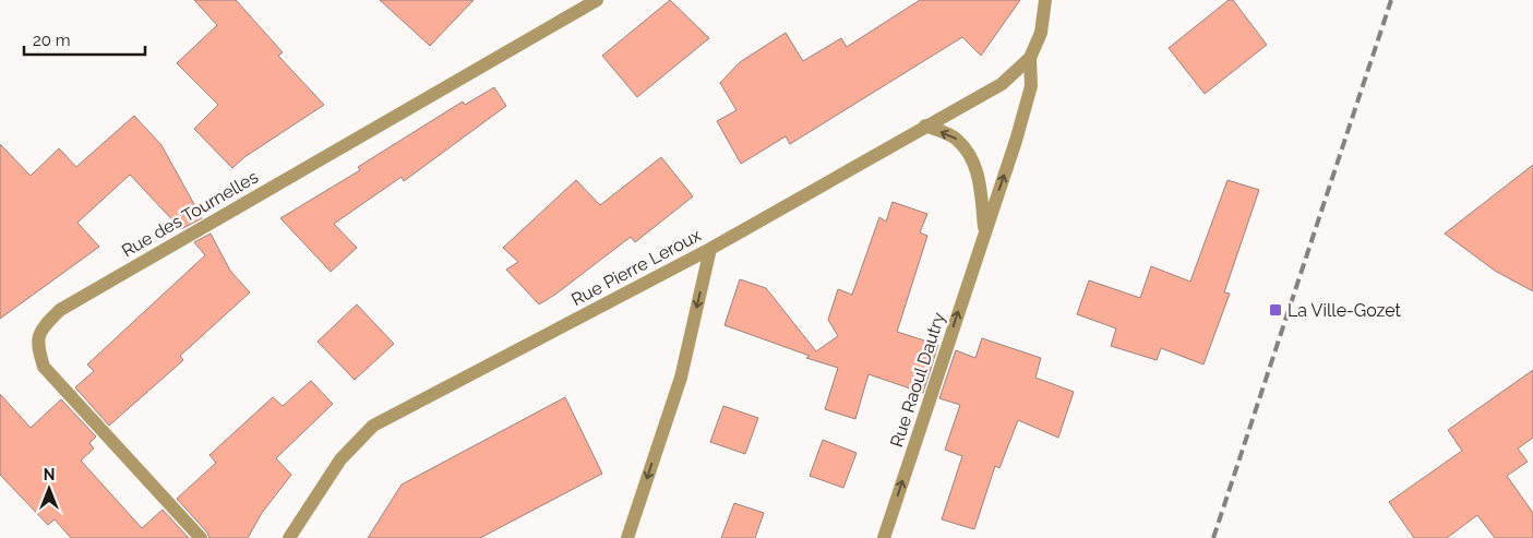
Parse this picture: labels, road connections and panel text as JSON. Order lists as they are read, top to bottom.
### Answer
{
  "streets": {
    "street": ["Rue des Tournelles", "Rue Pierre Leroux", "Rue Raoul Dautry"]
  },
  "crossings": [
    ["Rue Pierre Leroux", "Rue Raoul Dautry"]
  ],
  "one_way": ["Rue Raoul Dautry"],
  "places": {
    "transit": ["La Ville-Gozet"]
  },
  "scale_bar": "20 m",
  "north": "top"
}
